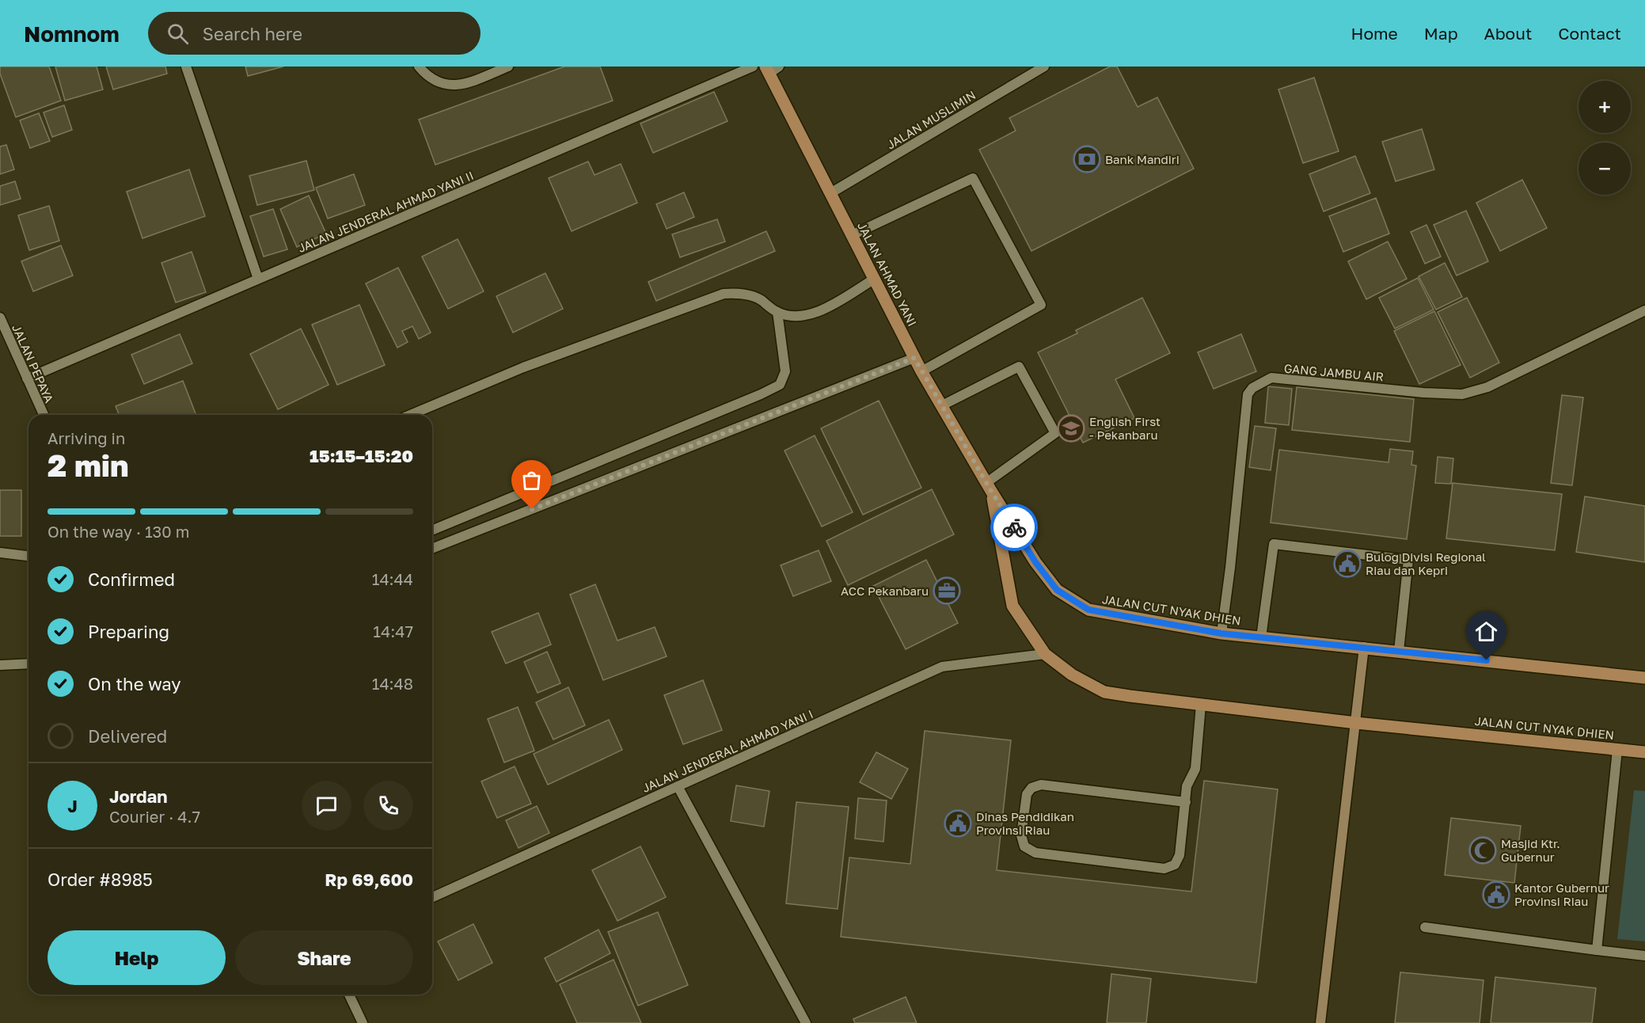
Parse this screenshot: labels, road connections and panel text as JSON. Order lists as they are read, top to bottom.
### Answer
{
  "streets": {
    "main road": ["JALAN AHMAD YANI", "JALAN CUT NYAK DHIEN"],
    "street": [
      "JALAN MUSLIMIN",
      "JALAN JENDERAL AHMAD YANI II",
      "JALAN PEPAYA",
      "GANG JAMBU AIR",
      "JALAN JENDERAL AHMAD YANI I"
    ]
  },
  "crossings": [
    ["JALAN MUSLIMIN", "JALAN AHMAD YANI"],
    ["JALAN JENDERAL AHMAD YANI II", "JALAN PEPAYA"],
    ["JALAN AHMAD YANI", "JALAN CUT NYAK DHIEN"],
    ["GANG JAMBU AIR", "JALAN CUT NYAK DHIEN"],
    ["JALAN CUT NYAK DHIEN", "JALAN JENDERAL AHMAD YANI I"]
  ],
  "places": {
    "bank": ["Bank Mandiri"],
    "school or university": ["English First - Pekanbaru"],
    "public building": ["Bulog Divisi Regional Riau dan Kepri", "Dinas Pendidikan Provinsi Riau", "Kantor Gubernur Provinsi Riau"],
    "office": ["ACC Pekanbaru"],
    "mosque": ["Masjid Ktr. Gubernur"]
  },
  "page": {
    "header": "Nomnom",
    "search": "Search here",
    "nav": [
      "Home",
      "Map",
      "About",
      "Contact"
    ],
    "map_buttons": ["+", "−"],
    "heading": ["2 min", "Arriving in", "15:15–15:20"],
    "panel": [
      "Jordan",
      "Courier · 4.7",
      "Order #8985",
      "Rp 69,600"
    ],
    "bar": "On the way · 130 m",
    "list": [
      ["Confirmed", "14:44"],
      ["Preparing", "14:47"],
      ["On the way", "14:48"],
      "Delivered"
    ],
    "round": "J",
    "buttons": ["Help", "Share"]
  }
}
